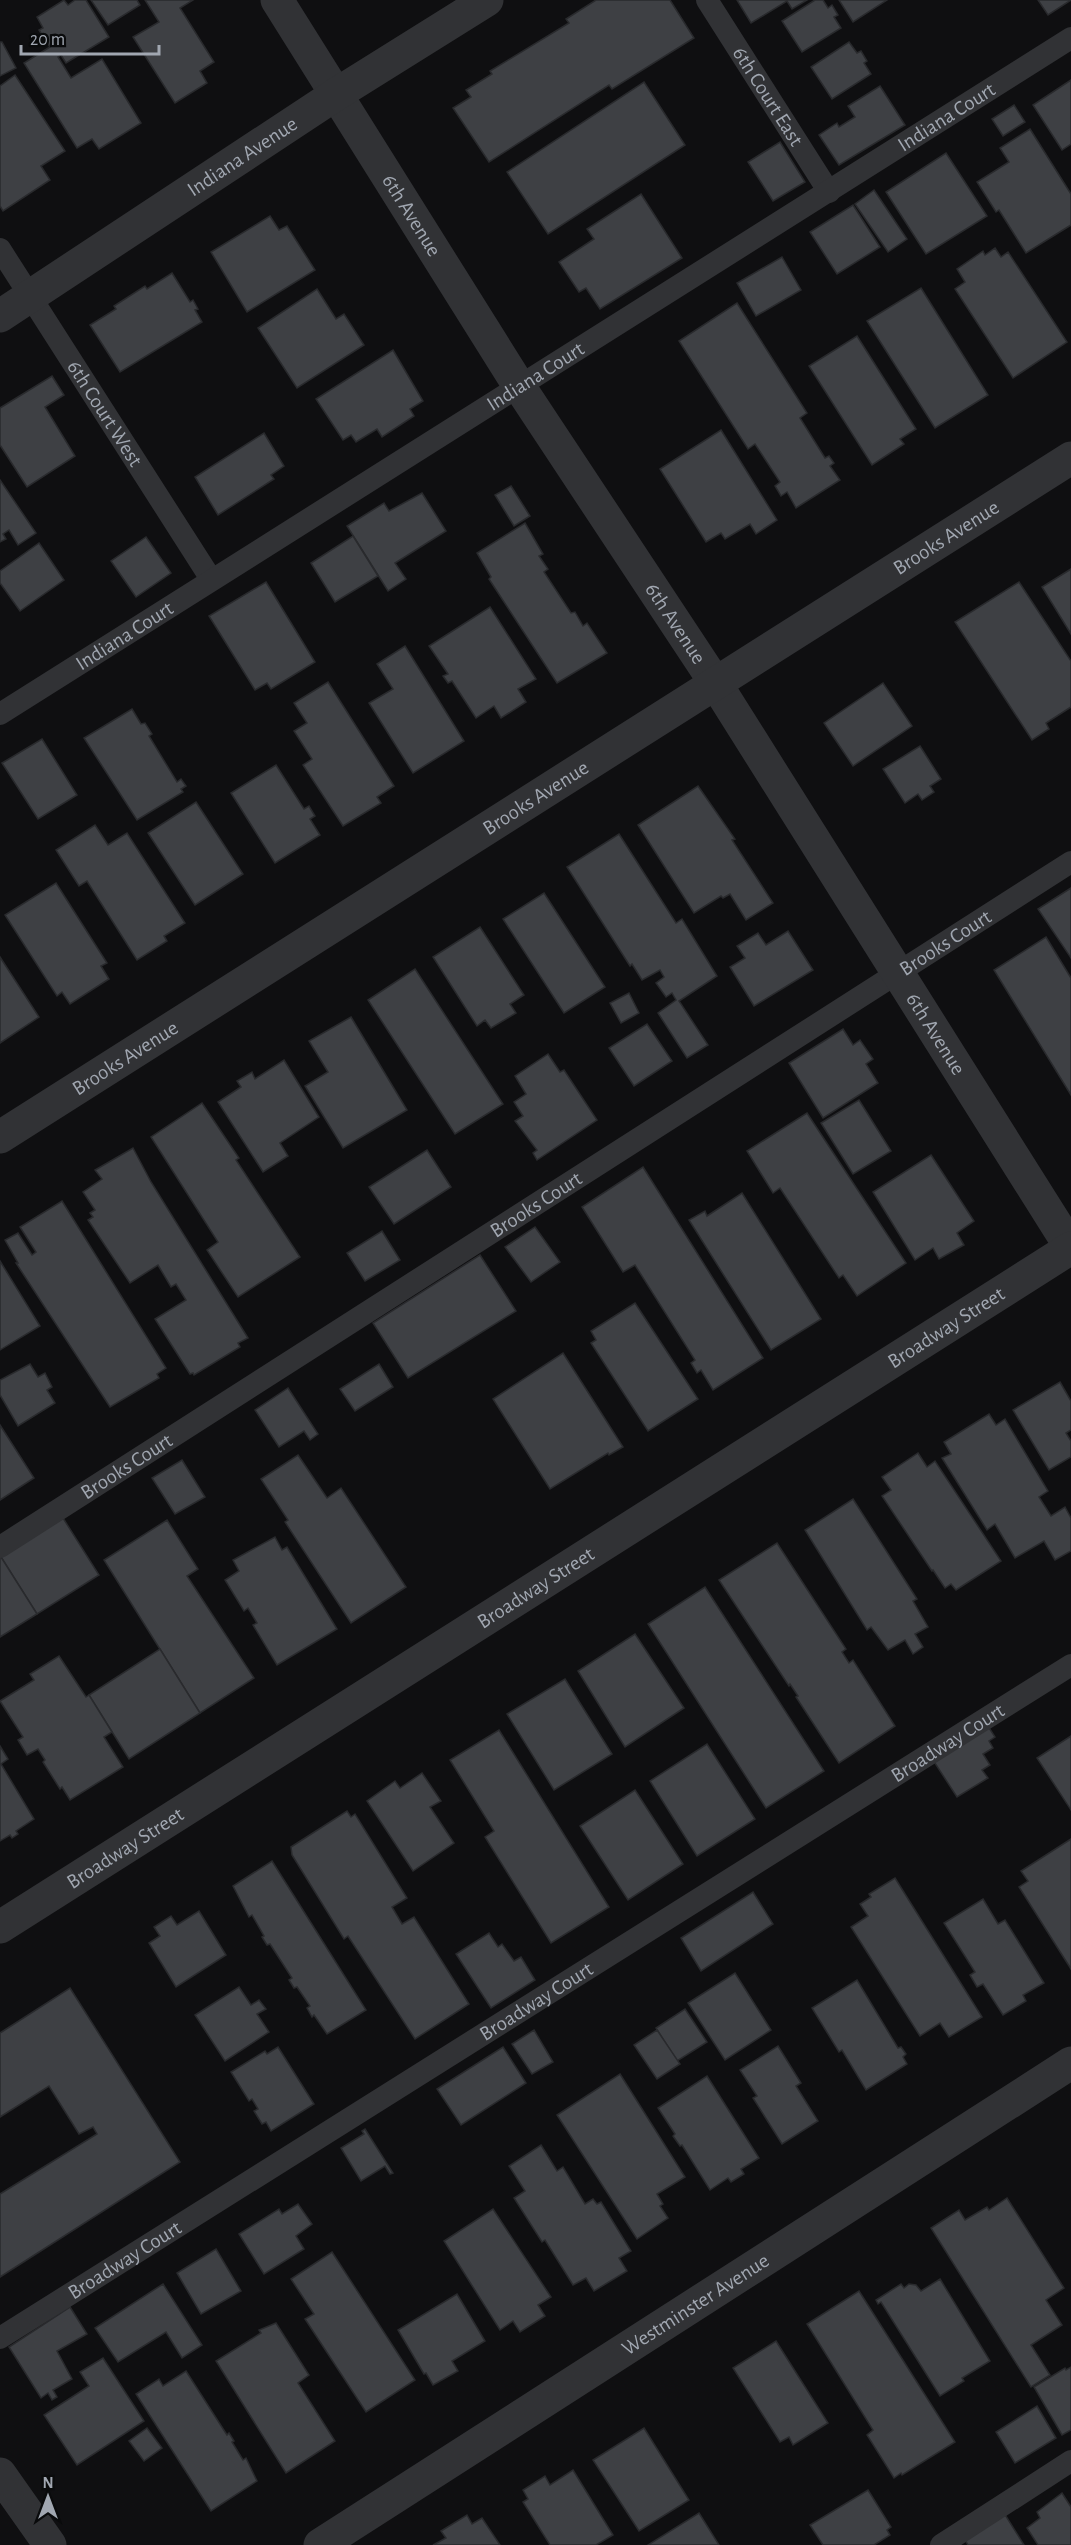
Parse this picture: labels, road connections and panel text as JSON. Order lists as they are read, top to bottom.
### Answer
{
  "streets": {
    "street": [
      "Indiana Avenue",
      "6th Avenue",
      "Brooks Avenue",
      "Broadway Street",
      "Westminster Avenue"
    ],
    "lane": [
      "6th Court East",
      "Indiana Court",
      "6th Court West",
      "Brooks Court",
      "Broadway Court"
    ]
  },
  "crossings": [
    ["6th Court East", "Indiana Court"],
    ["Indiana Court", "6th Avenue"],
    ["Indiana Court", "6th Court West"],
    ["Indiana Avenue", "6th Avenue"],
    ["Indiana Avenue", "6th Court West"],
    ["6th Avenue", "Brooks Avenue"],
    ["6th Avenue", "Brooks Court"],
    ["6th Avenue", "Broadway Street"]
  ],
  "scale_bar": "20 m",
  "north": "top"
}
